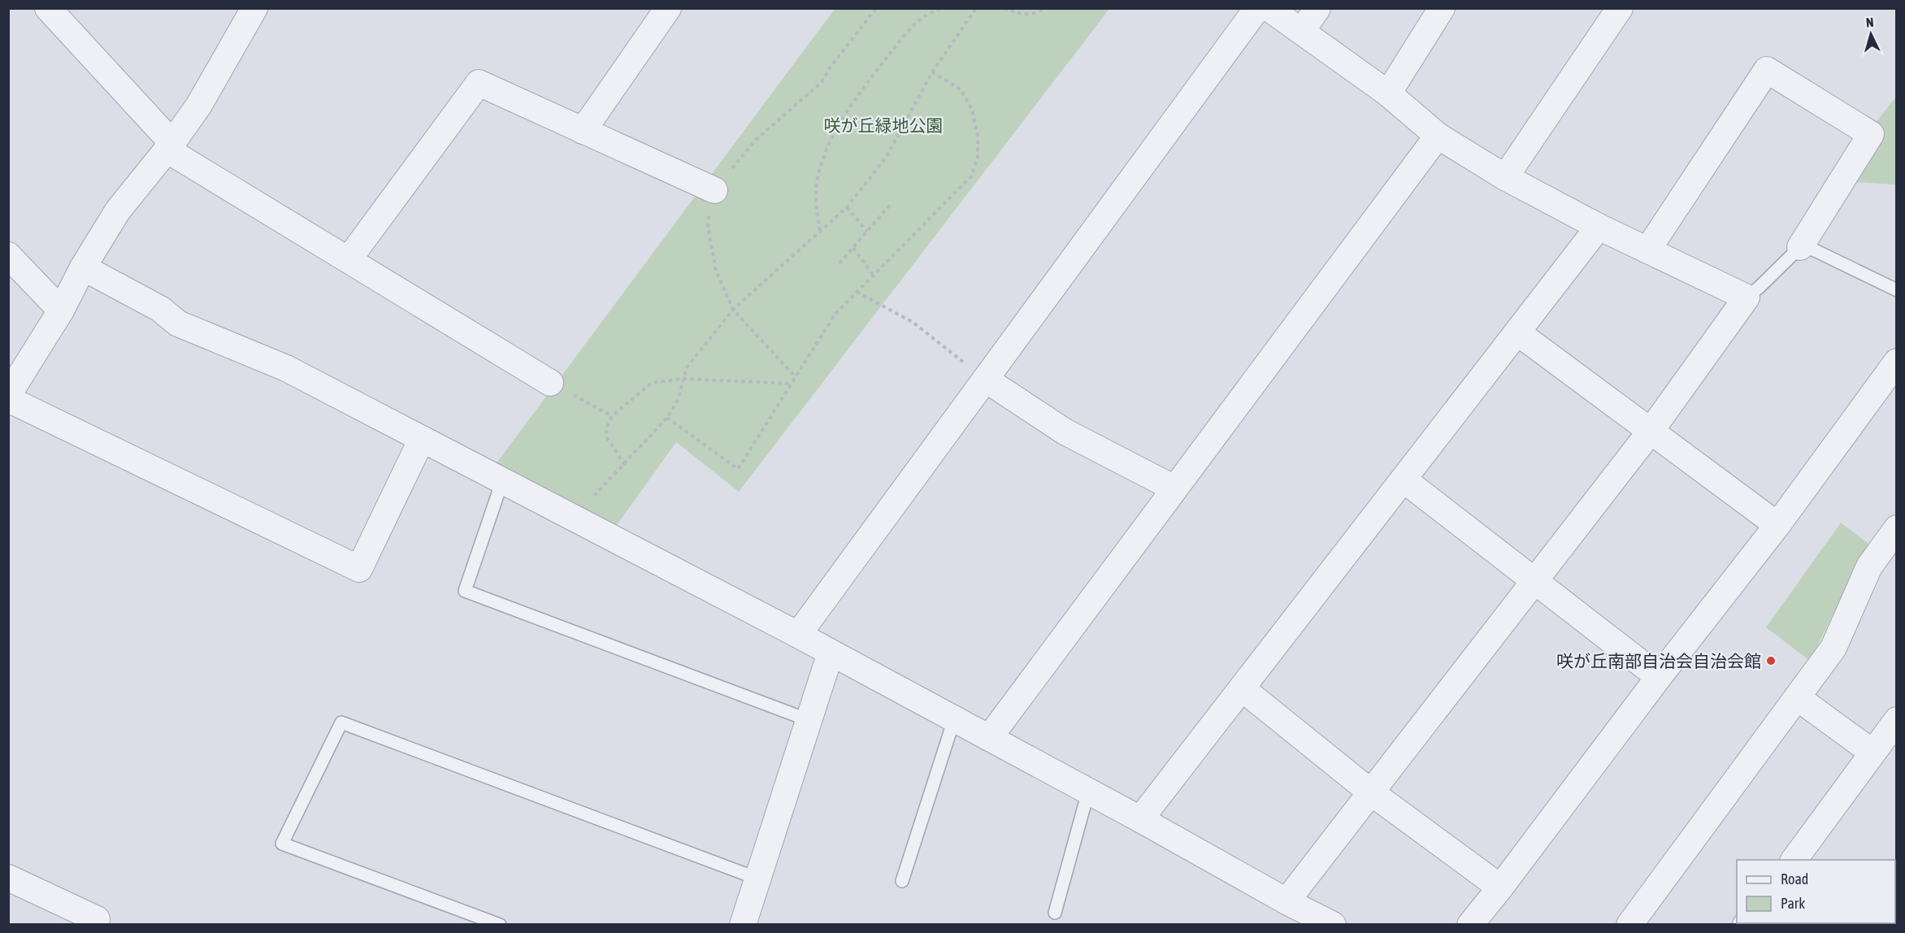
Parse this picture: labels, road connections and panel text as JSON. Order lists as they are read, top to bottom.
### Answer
{
  "parks": ["咲が丘緑地公園"],
  "places": ["咲が丘南部自治会自治会館"],
  "legend": ["Road", "Park"],
  "north": "top"
}
